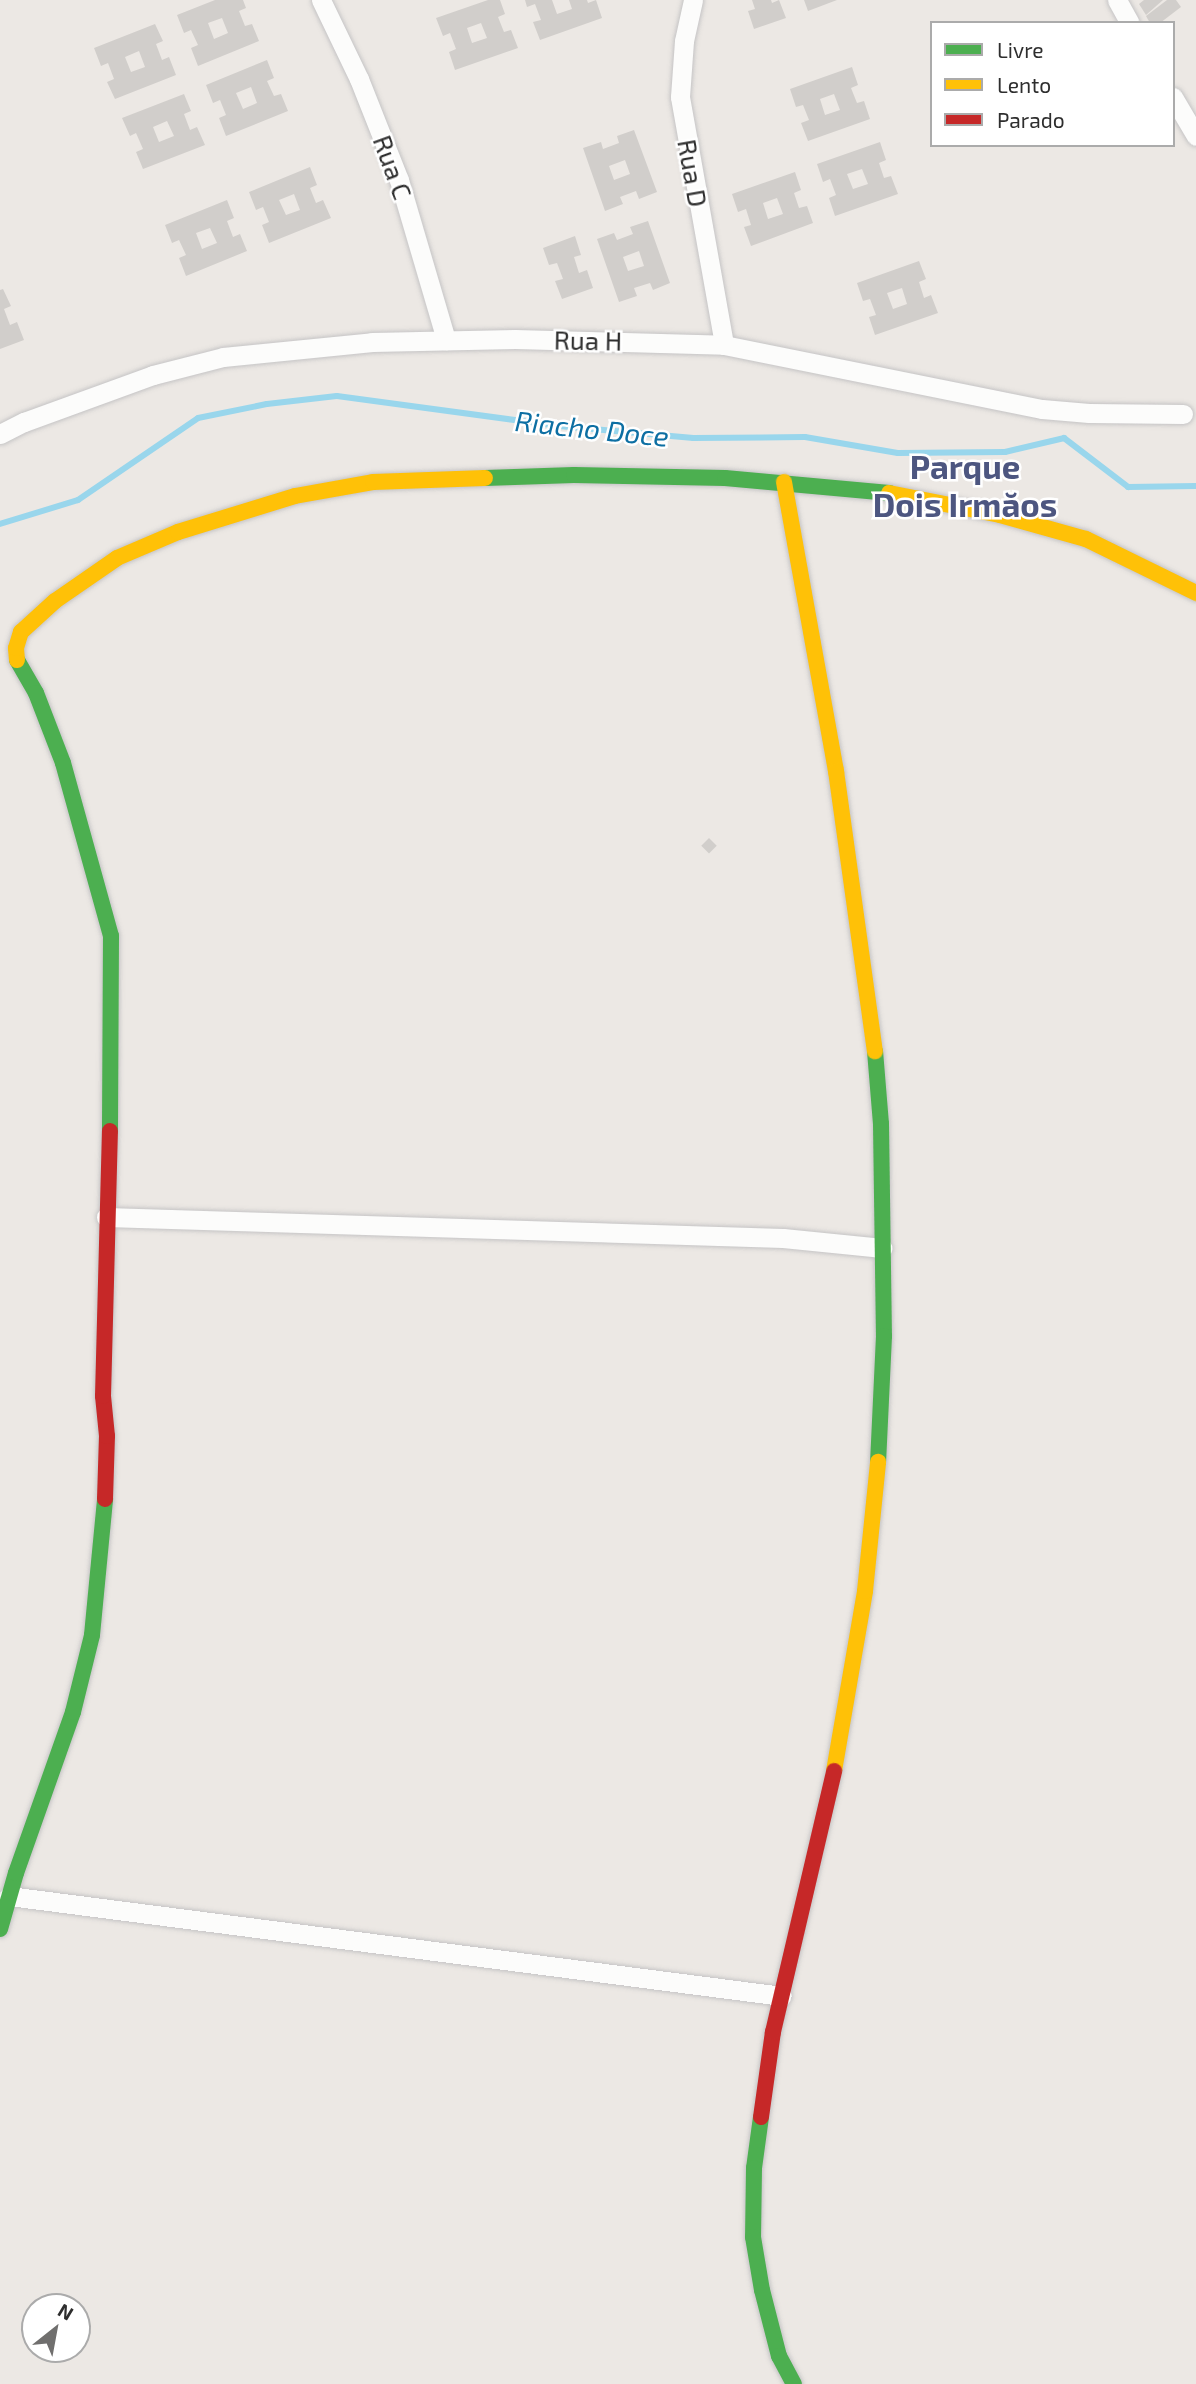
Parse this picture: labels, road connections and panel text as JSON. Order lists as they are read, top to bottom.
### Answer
{
  "streets": {
    "street": ["Rua C", "Rua D", "Rua H"]
  },
  "crossings": [
    ["Rua C", "Rua H"],
    ["Rua D", "Rua H"]
  ],
  "districts": ["Parque Dois Irmăos"],
  "water": ["Riacho Doce"],
  "legend": ["Livre", "Lento", "Parado"],
  "north": "top right"
}
